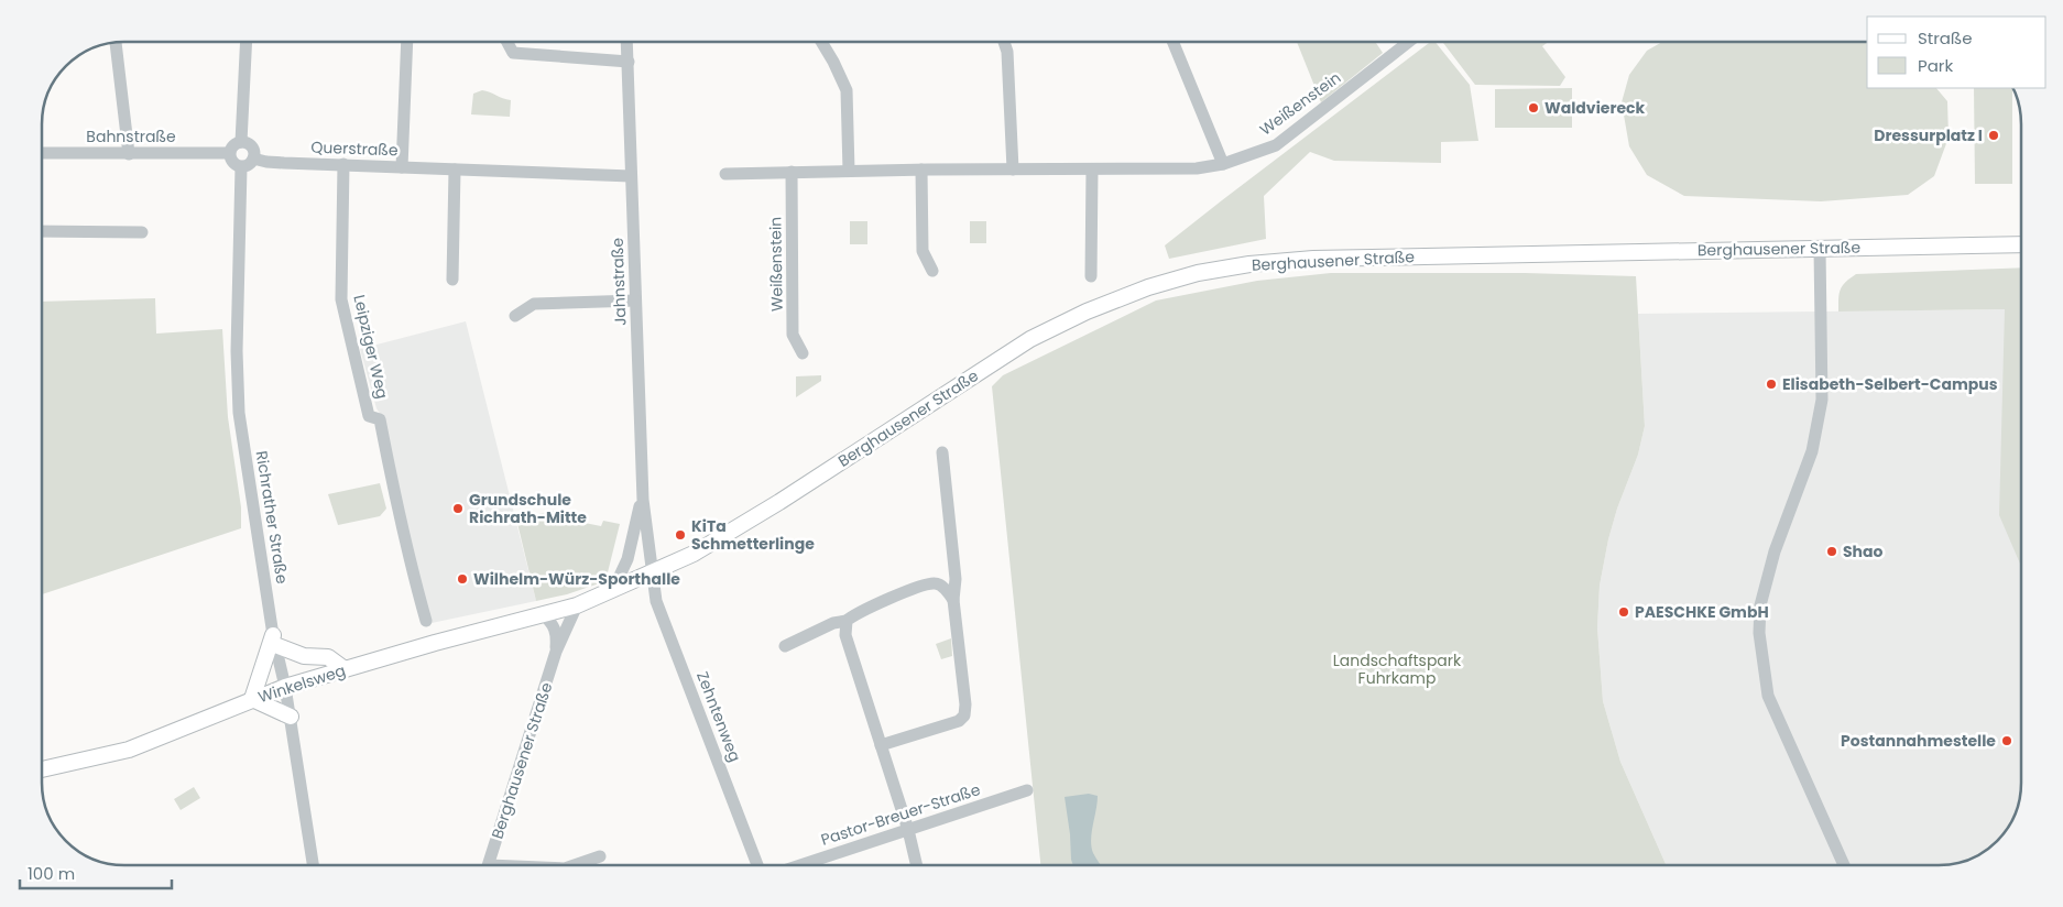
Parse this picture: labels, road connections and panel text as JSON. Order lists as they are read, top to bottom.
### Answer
{
  "streets": {
    "main road": ["Berghausener Straße", "Winkelsweg"],
    "street": [
      "Weißenstein",
      "Bahnstraße",
      "Querstraße",
      "Jahnstraße",
      "Leipziger Weg",
      "Richrather Straße",
      "Zehntenweg",
      "Pastor-Breuer-Straße"
    ]
  },
  "crossings": [
    ["Bahnstraße", "Querstraße"],
    ["Bahnstraße", "Richrather Straße"],
    ["Querstraße", "Jahnstraße"],
    ["Querstraße", "Leipziger Weg"],
    ["Querstraße", "Richrather Straße"],
    ["Berghausener Straße", "Jahnstraße"],
    ["Berghausener Straße", "Winkelsweg"],
    ["Berghausener Straße", "Zehntenweg"],
    ["Jahnstraße", "Zehntenweg"],
    ["Richrather Straße", "Winkelsweg"]
  ],
  "parks": ["Landschaftspark Fuhrkamp"],
  "places": [
    "Waldviereck",
    "Dressurplatz I",
    "Elisabeth-Selbert-Campus",
    "Grundschule Richrath-Mitte",
    "KiTa Schmetterlinge",
    "Shao",
    "Wilhelm-Würz-Sporthalle",
    "PAESCHKE GmbH",
    "Postannahmestelle"
  ],
  "legend": ["Straße", "Park"],
  "scale_bar": "100 m"
}
